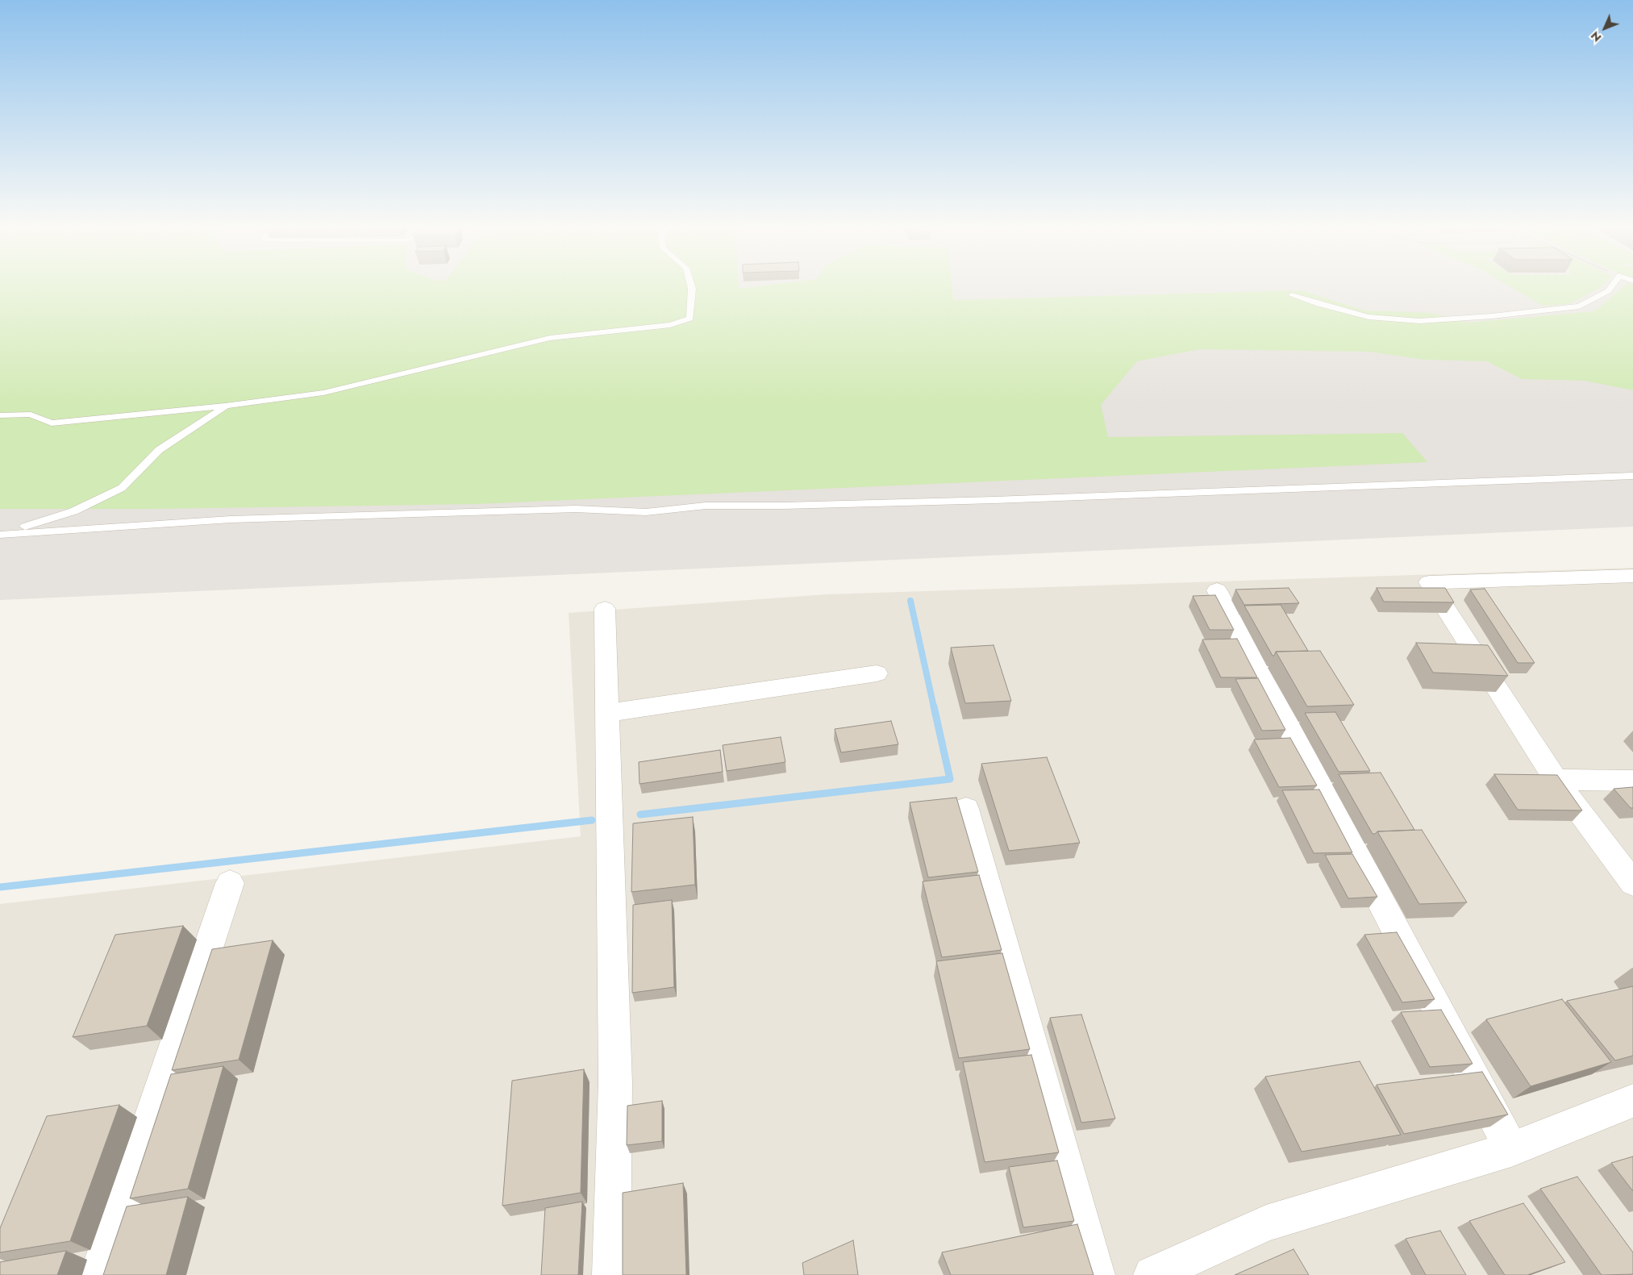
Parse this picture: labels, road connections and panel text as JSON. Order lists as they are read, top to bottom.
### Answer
{
  "north": "bottom left"
}
